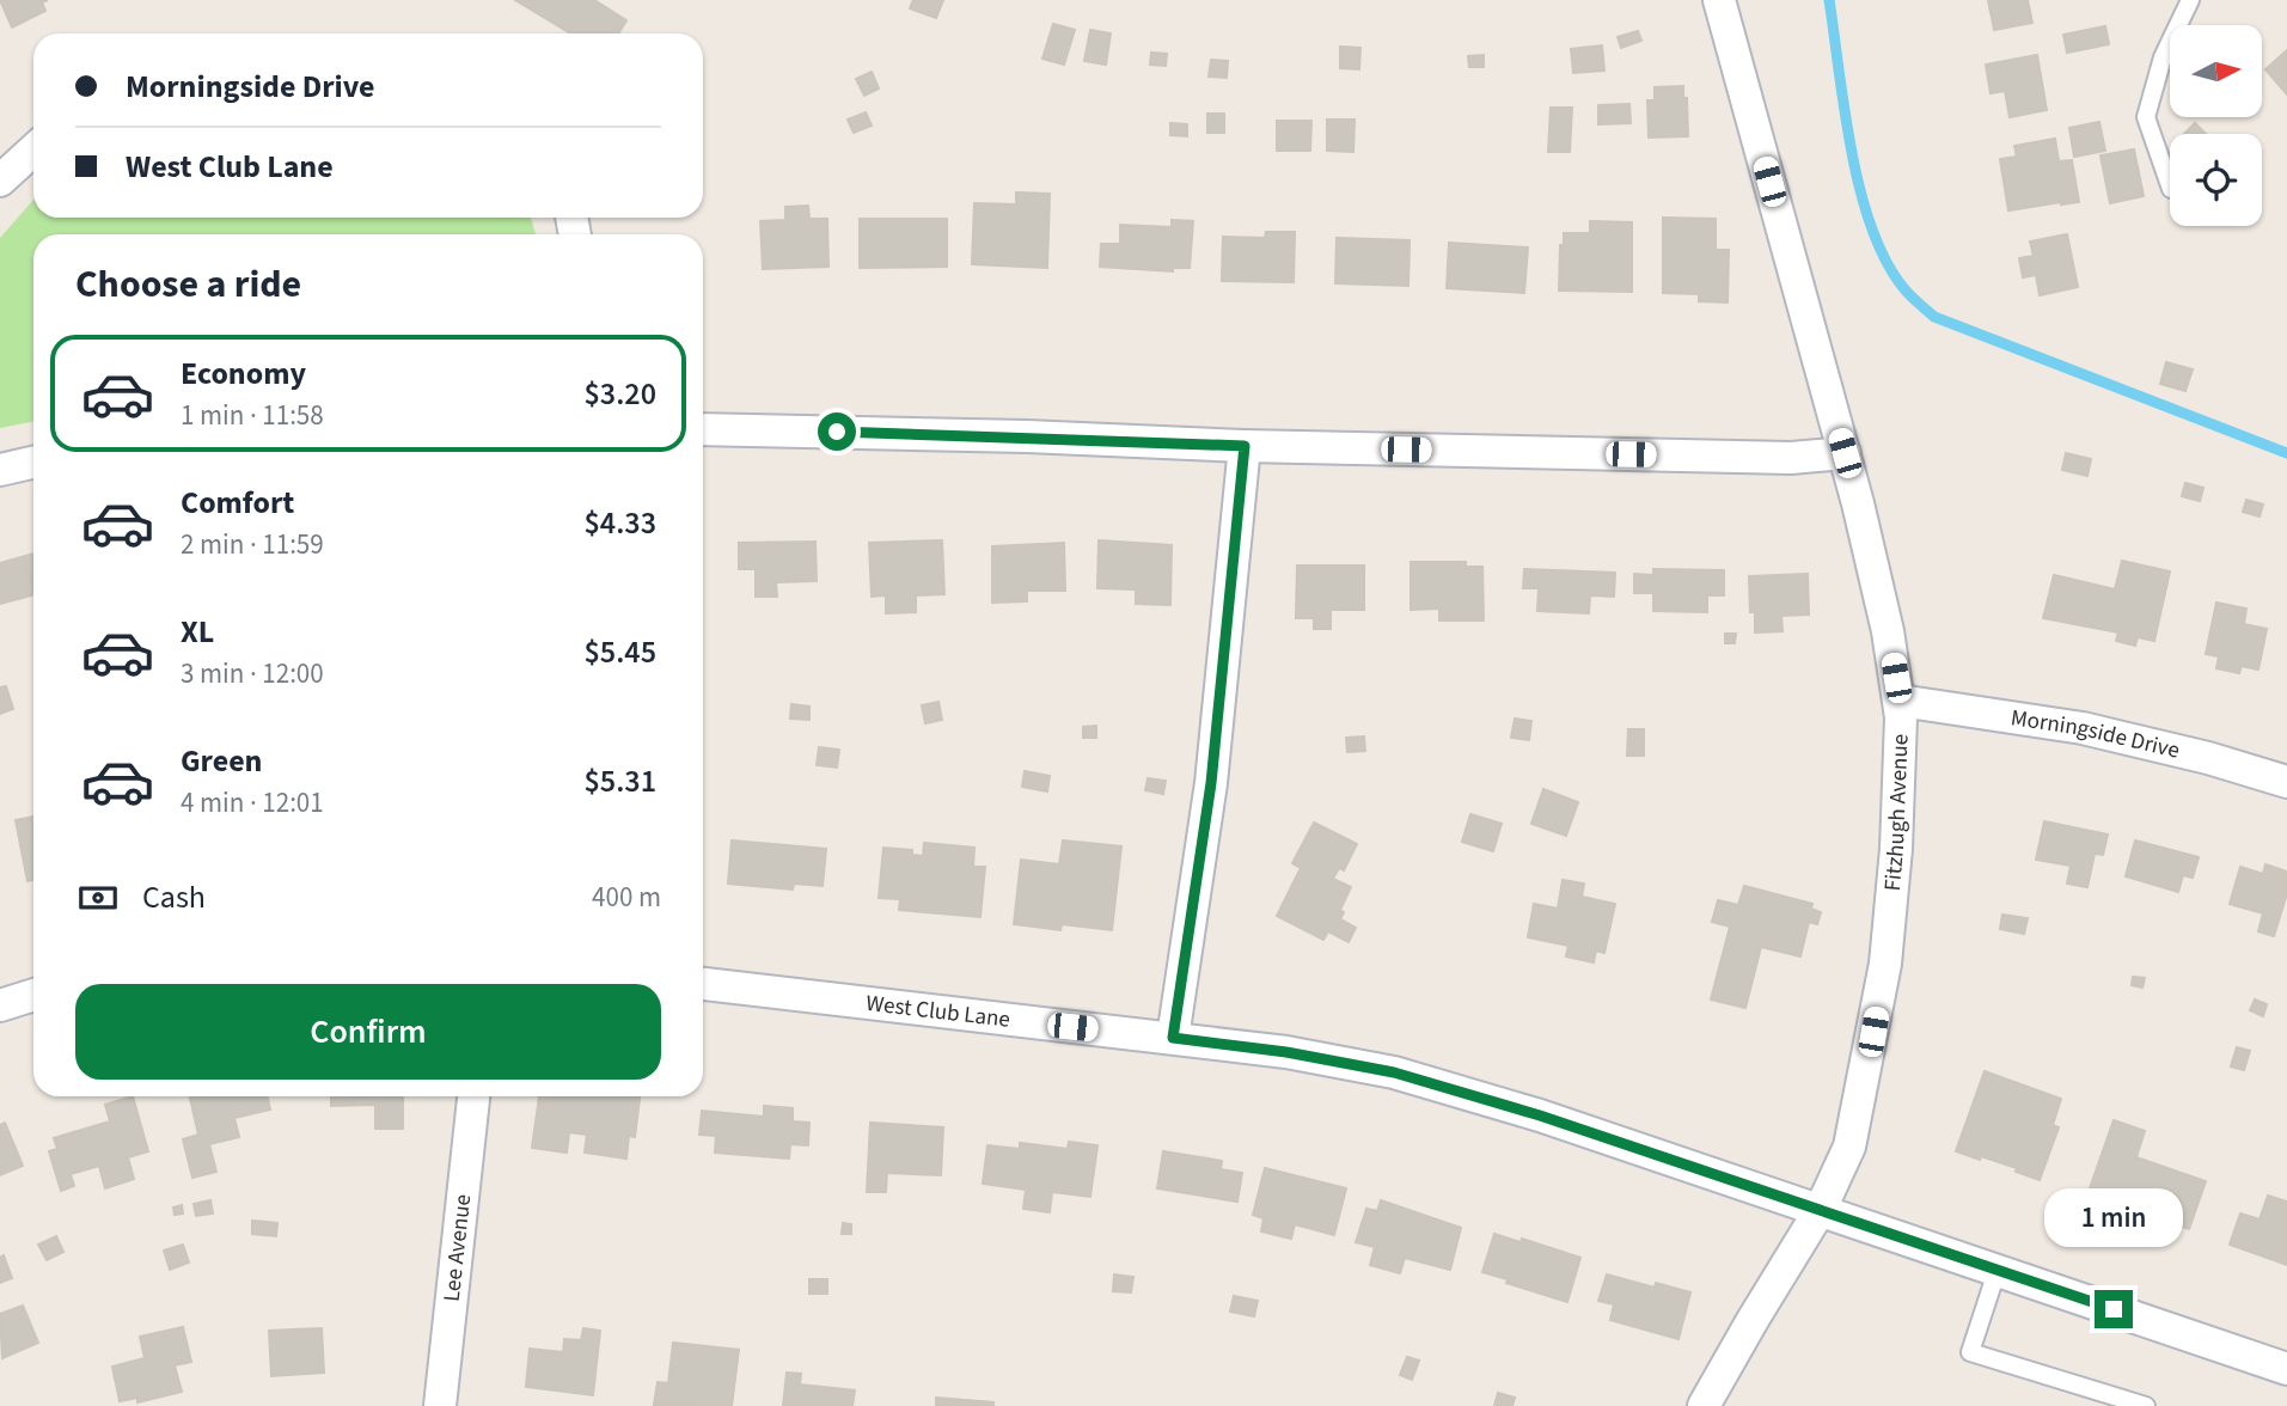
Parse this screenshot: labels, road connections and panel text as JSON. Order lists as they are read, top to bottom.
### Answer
{
  "streets": {
    "street": [
      "Morningside Drive",
      "Fitzhugh Avenue",
      "West Club Lane",
      "Lee Avenue"
    ]
  },
  "crossings": [
    ["Morningside Drive", "Fitzhugh Avenue"],
    ["Fitzhugh Avenue", "West Club Lane"]
  ],
  "north": "right",
  "page": {
    "banner": ["Morningside Drive", "West Club Lane"],
    "heading": "Choose a ride",
    "list": [
      {
        "name": "Economy",
        "note": "1 min · 11:58",
        "value": "$3.20"
      },
      {
        "name": "Comfort",
        "note": "2 min · 11:59",
        "value": "$4.33"
      },
      {
        "name": "XL",
        "note": "3 min · 12:00",
        "value": "$5.45"
      },
      {
        "name": "Green",
        "note": "4 min · 12:01",
        "value": "$5.31"
      }
    ],
    "pay": ["Cash", "400 m"],
    "buttons": "Confirm",
    "bubble": "1 min"
  }
}
